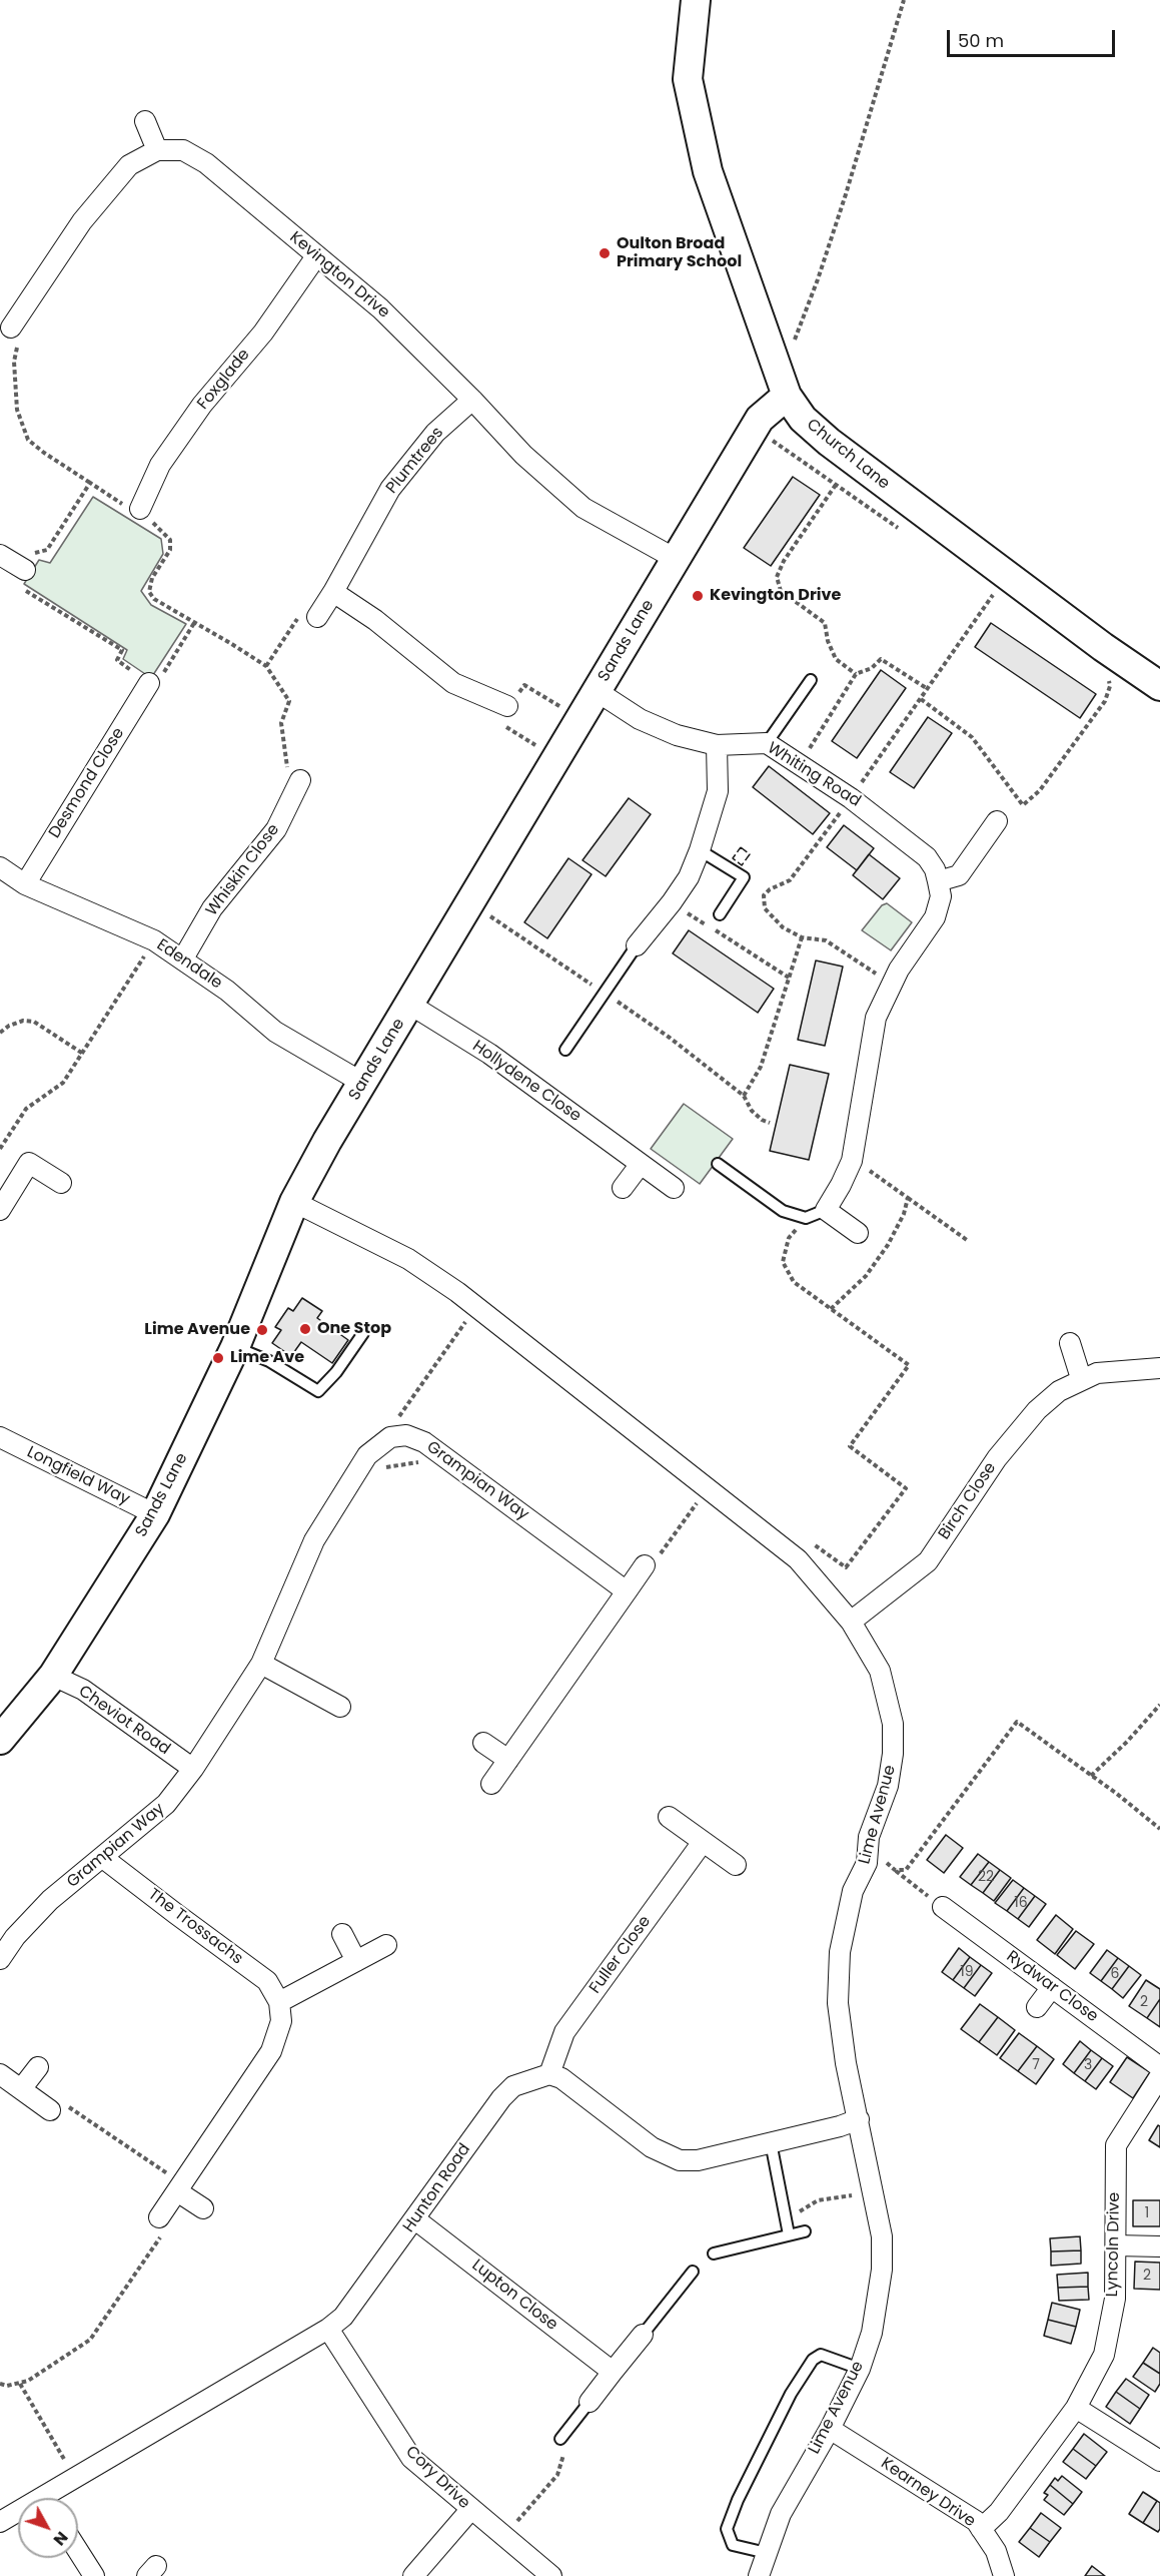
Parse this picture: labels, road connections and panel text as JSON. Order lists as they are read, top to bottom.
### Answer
{
  "streets": {
    "street": [
      "Kevington Drive",
      "Foxglade",
      "Church Lane",
      "Plumtrees",
      "Sands Lane",
      "Whiting Road",
      "Desmond Close",
      "Whiskin Close",
      "Edendale",
      "Hollydene Close",
      "Longfield Way",
      "Grampian Way",
      "Birch Close",
      "Cheviot Road",
      "Lime Avenue",
      "The Trossachs",
      "Fuller Close",
      "Rydwar Close",
      "Hunton Road",
      "Lyncoln Drive",
      "Lupton Close",
      "Cory Drive",
      "Kearney Drive"
    ]
  },
  "crossings": [
    ["Kevington Drive", "Foxglade"],
    ["Kevington Drive", "Plumtrees"],
    ["Kevington Drive", "Sands Lane"],
    ["Church Lane", "Sands Lane"],
    ["Sands Lane", "Whiting Road"],
    ["Sands Lane", "Edendale"],
    ["Sands Lane", "Hollydene Close"],
    ["Sands Lane", "Longfield Way"],
    ["Sands Lane", "Cheviot Road"],
    ["Sands Lane", "Lime Avenue"],
    ["Desmond Close", "Edendale"],
    ["Whiskin Close", "Edendale"],
    ["Grampian Way", "Cheviot Road"],
    ["Grampian Way", "The Trossachs"],
    ["Birch Close", "Lime Avenue"],
    ["Lime Avenue", "Kearney Drive"],
    ["Fuller Close", "Hunton Road"],
    ["Hunton Road", "Lupton Close"],
    ["Hunton Road", "Cory Drive"],
    ["Lyncoln Drive", "Kearney Drive"]
  ],
  "places": [
    "Oulton Broad Primary School",
    "Kevington Drive",
    "One Stop",
    "Lime Avenue",
    "Lime Ave"
  ],
  "house_numbers": [
    "22",
    "16",
    "19",
    "6",
    "2",
    "7",
    "3",
    "1",
    "2"
  ],
  "scale_bar": "50 m",
  "north": "bottom right"
}
